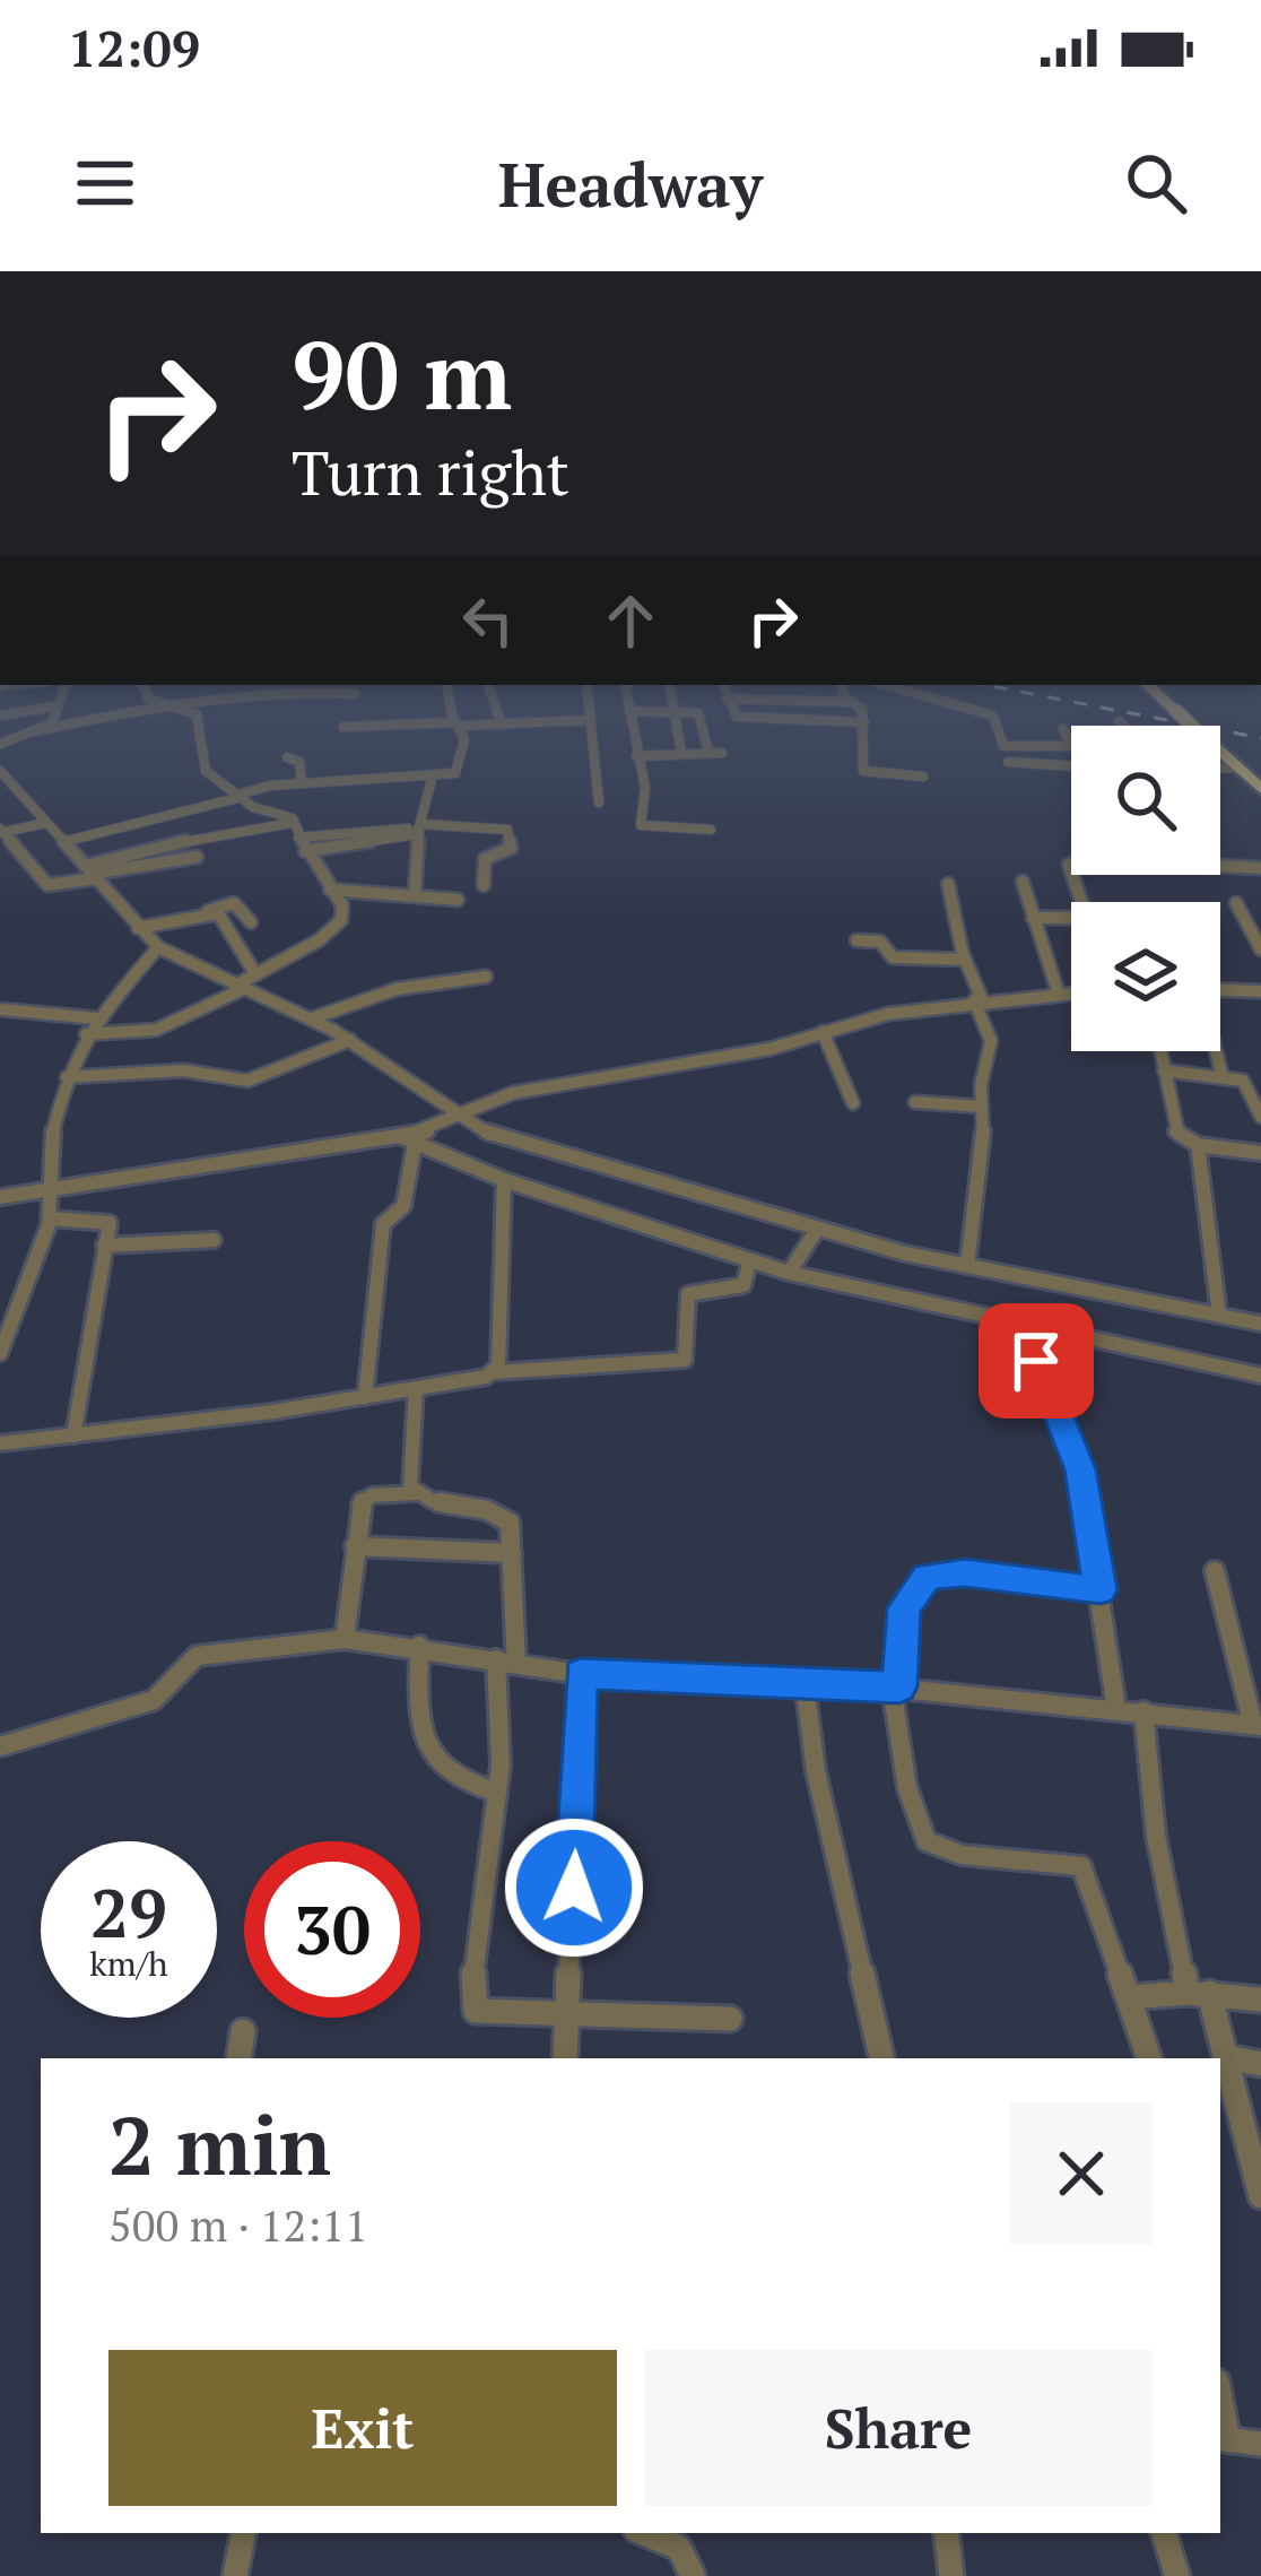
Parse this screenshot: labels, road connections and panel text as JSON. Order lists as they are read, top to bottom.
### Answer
{
  "page": {
    "status": "12:09",
    "header": "Headway",
    "turn": ["90 m", "Turn right"],
    "speed": "29 km/h",
    "limit": "30",
    "heading": ["2 min", "500 m · 12:11"],
    "buttons": ["Exit", "Share"]
  }
}
